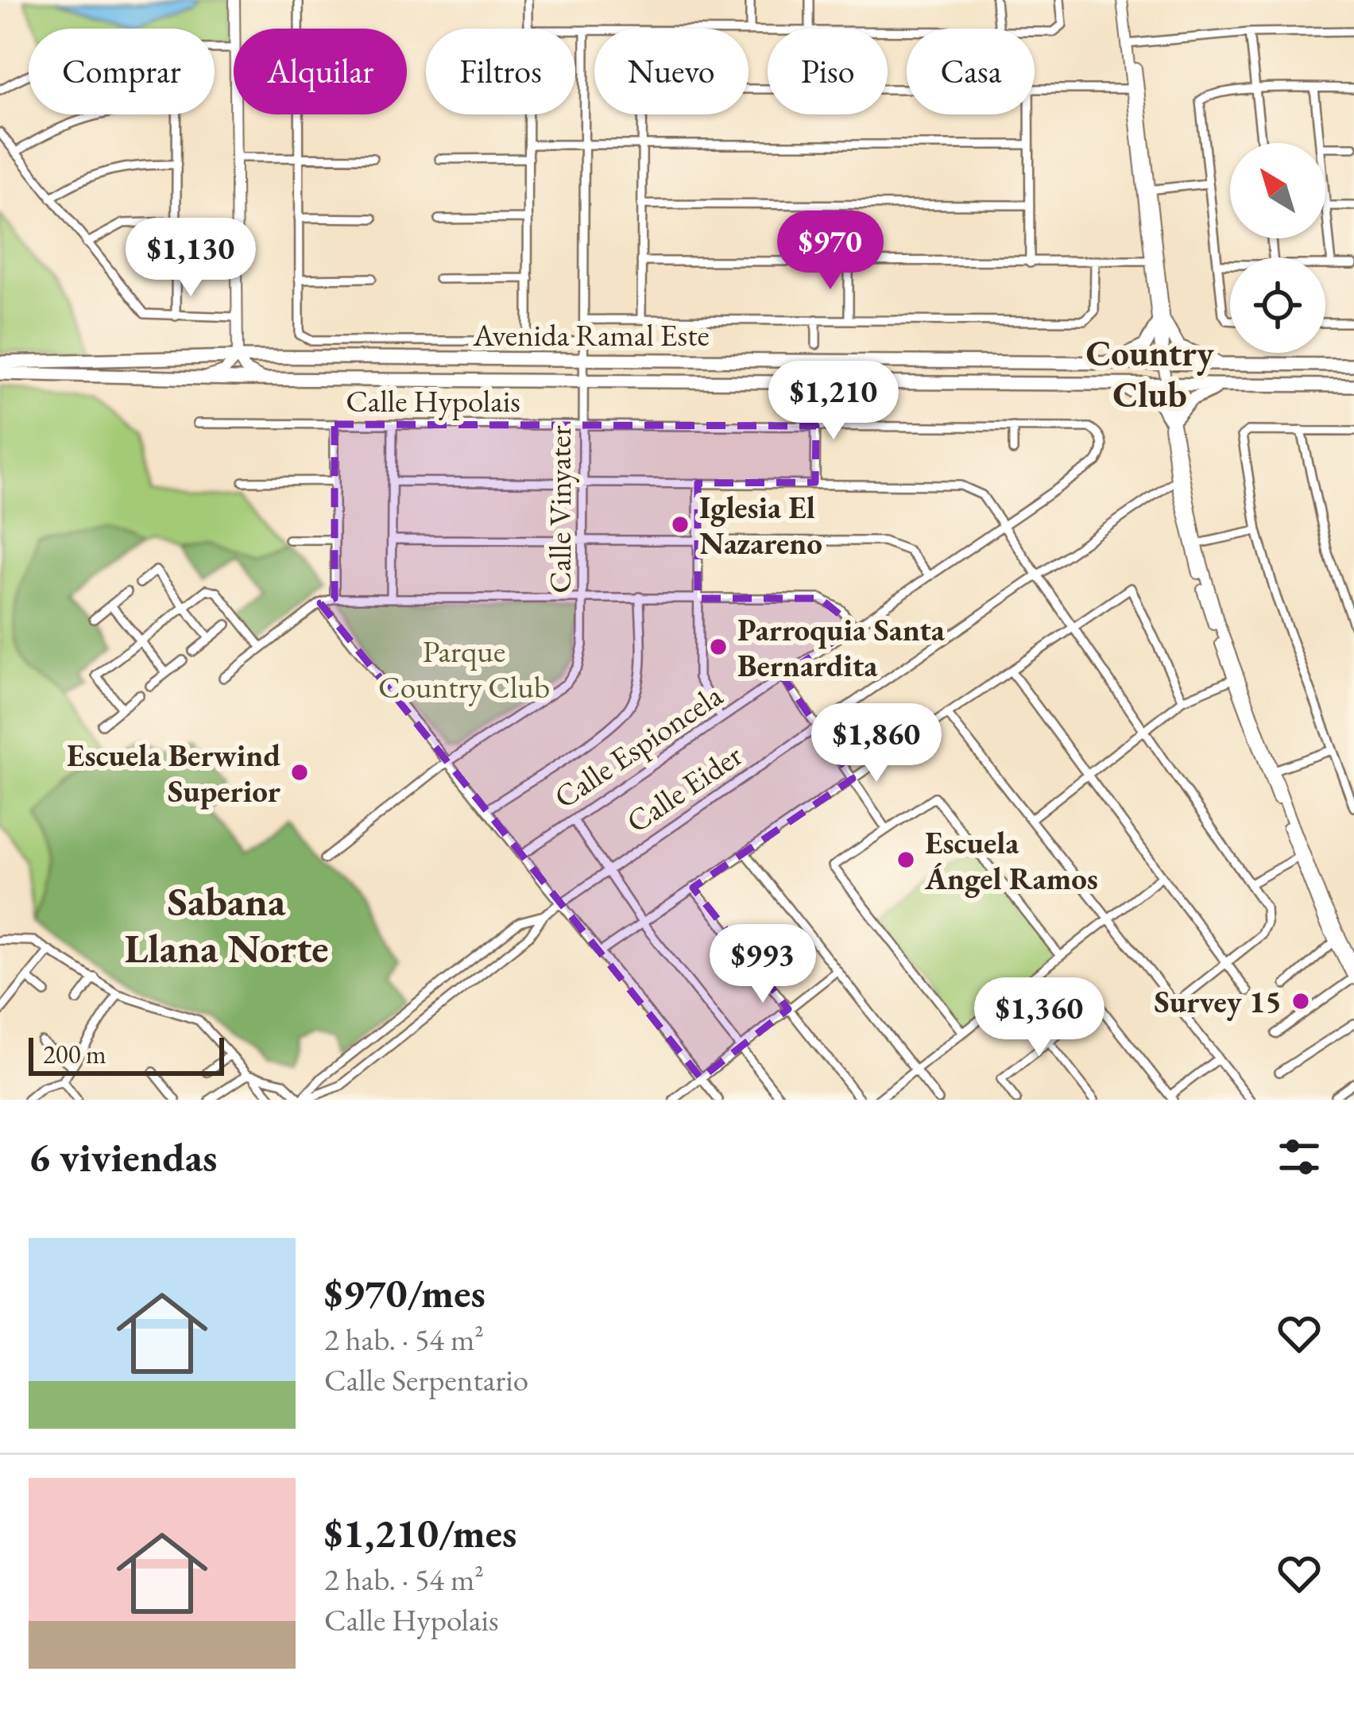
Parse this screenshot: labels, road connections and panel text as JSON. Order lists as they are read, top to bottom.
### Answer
{
  "streets": {
    "main road": ["Avenida Ramal Este"],
    "street": [
      "Calle Hypolais",
      "Calle Vinyater",
      "Calle Espioncela",
      "Calle Eider"
    ]
  },
  "crossings": [
    ["Avenida Ramal Este", "Calle Vinyater"],
    ["Calle Hypolais", "Calle Vinyater"],
    ["Calle Hypolais", "Calle Espioncela"]
  ],
  "districts": ["Country Club", "Sabana Llana Norte"],
  "parks": ["Parque Country Club"],
  "places": [
    "Iglesia El Nazareno",
    "Parroquia Santa Bernardita",
    "Escuela Berwind Superior",
    "Escuela Ángel Ramos",
    "Survey 15"
  ],
  "scale_bar": "200 m",
  "north": "top left",
  "page": {
    "chip": [
      "Comprar",
      "Alquilar",
      "Filtros",
      "Nuevo",
      "Piso",
      "Casa"
    ],
    "price": [
      "$970",
      "$1,130",
      "$1,210",
      "$1,860",
      "$993",
      "$1,360"
    ],
    "scale": "200 m",
    "heading": "6 viviendas",
    "list": [
      {
        "name": "$970/mes",
        "note": "2 hab. · 54 m² · Calle Serpentario"
      },
      {
        "name": "$1,210/mes",
        "note": "2 hab. · 54 m² · Calle Hypolais"
      }
    ]
  }
}
